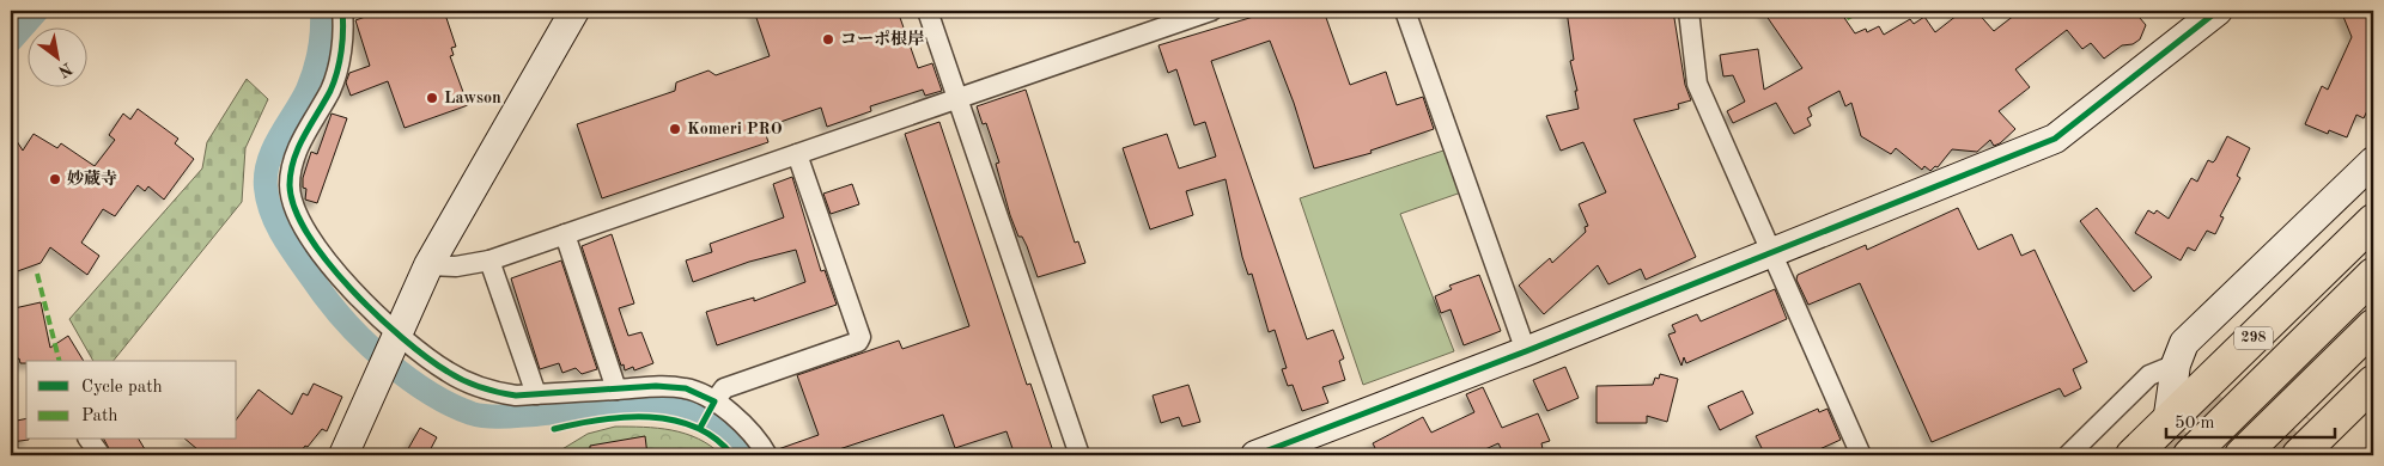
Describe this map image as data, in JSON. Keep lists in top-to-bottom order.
{
  "streets": {
    "highway": ["298"]
  },
  "places": [
    "コーポ根岸",
    "Lawson",
    "Komeri PRO",
    "妙蔵寺"
  ],
  "legend": ["Cycle path", "Path"],
  "scale_bar": "50 m",
  "north": "bottom right"
}
